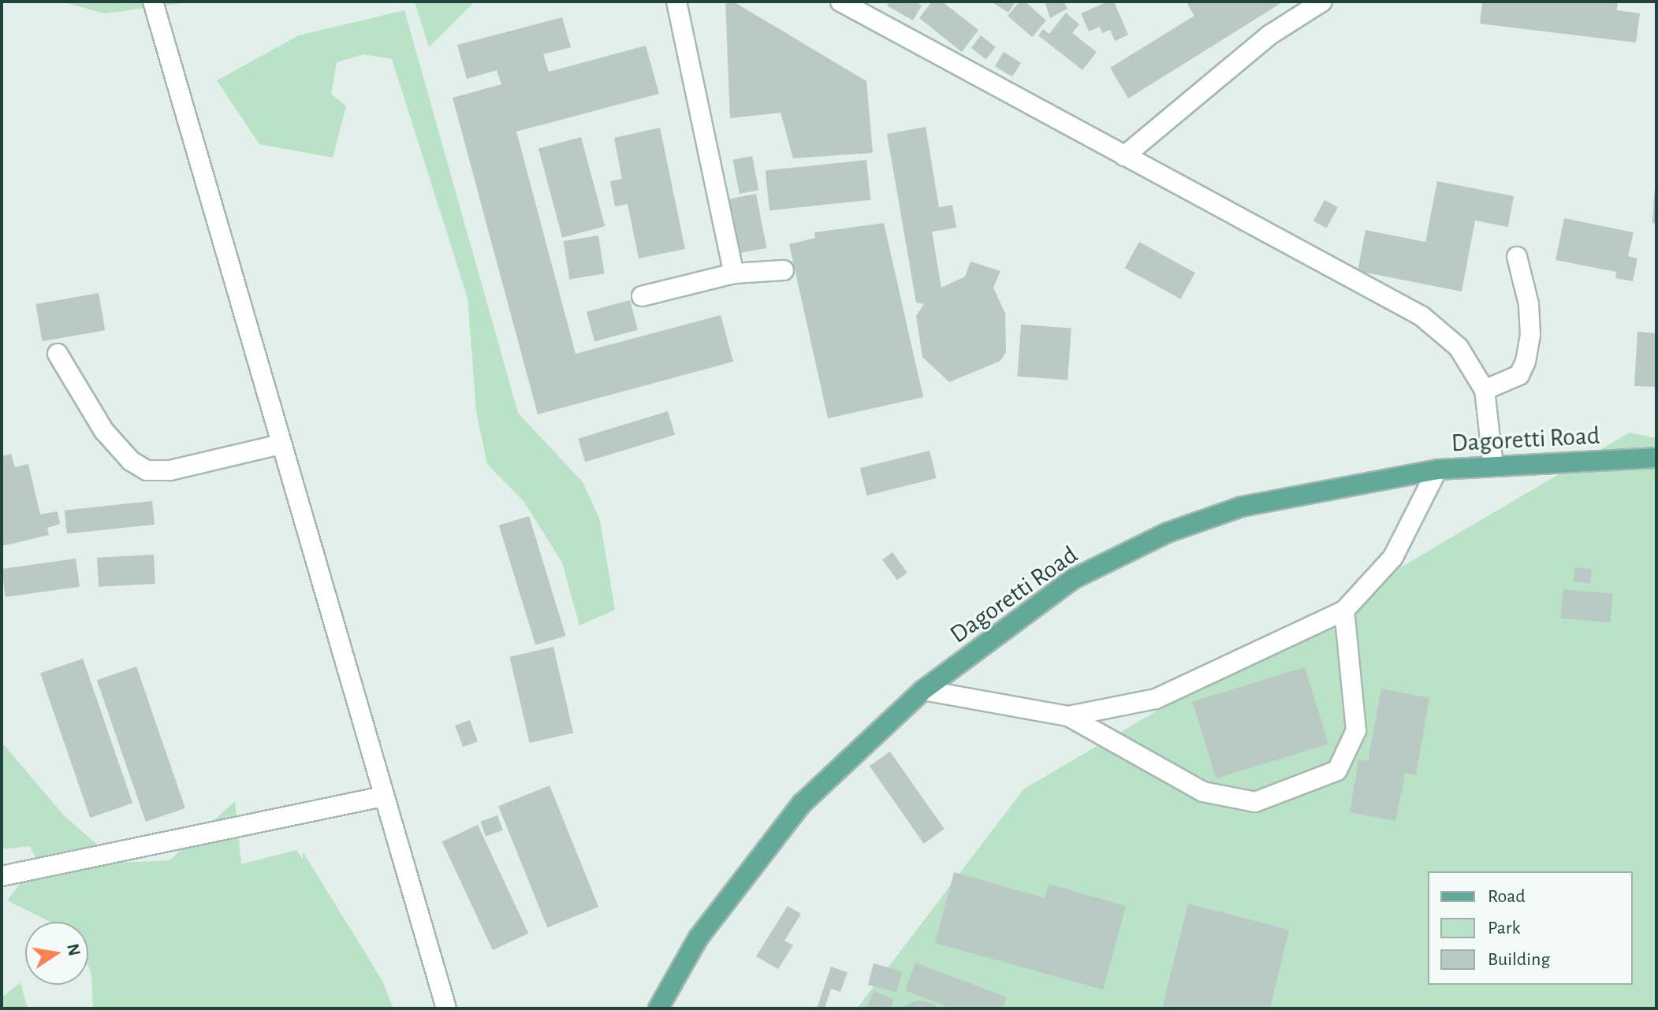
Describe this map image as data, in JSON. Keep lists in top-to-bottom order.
{
  "streets": {
    "main road": ["Dagoretti Road"]
  },
  "legend": ["Road", "Park", "Building"],
  "north": "right"
}
